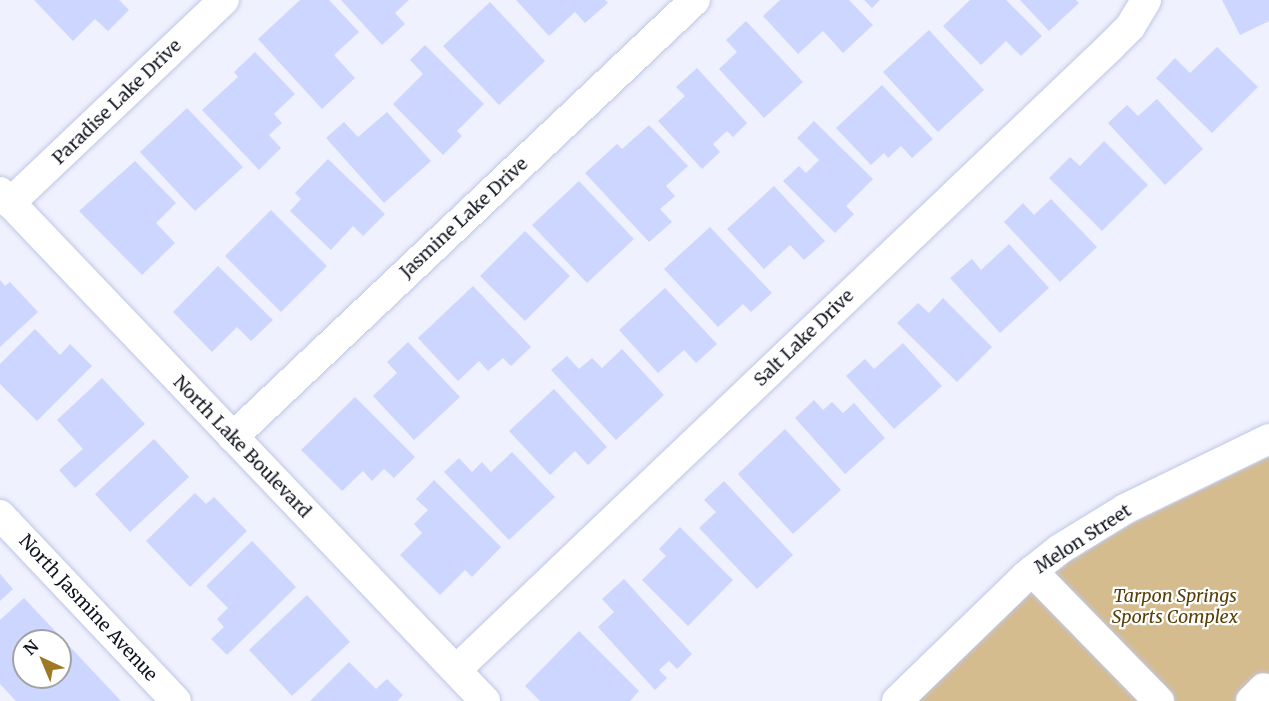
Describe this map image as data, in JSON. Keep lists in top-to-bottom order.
{
  "streets": {
    "street": [
      "Paradise Lake Drive",
      "Jasmine Lake Drive",
      "Salt Lake Drive",
      "North Lake Boulevard",
      "Melon Street",
      "North Jasmine Avenue"
    ]
  },
  "crossings": [
    ["Paradise Lake Drive", "North Lake Boulevard"],
    ["Jasmine Lake Drive", "North Lake Boulevard"],
    ["Salt Lake Drive", "North Lake Boulevard"]
  ],
  "parks": ["Tarpon Springs Sports Complex"],
  "north": "top left"
}
